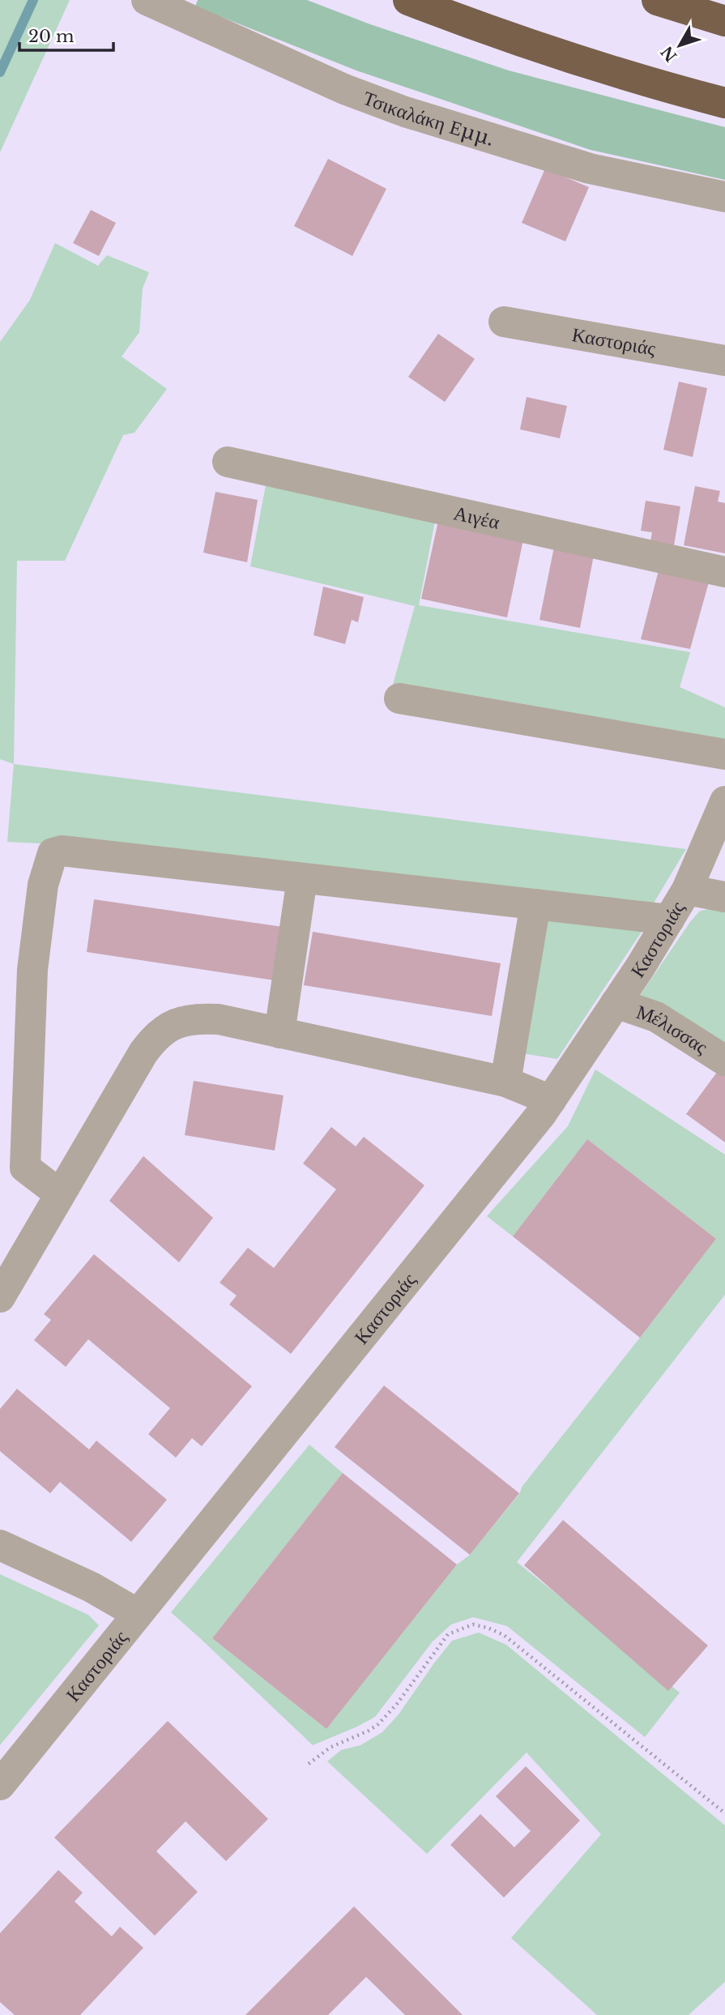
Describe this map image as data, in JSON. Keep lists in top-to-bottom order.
{
  "streets": {
    "street": [
      "Τσικαλάκη Εμμ.",
      "Καστοριάς",
      "Αιγέα",
      "Μέλισσας"
    ]
  },
  "crossings": [
    ["Καστοριάς", "Μέλισσας"]
  ],
  "scale_bar": "20 m",
  "north": "bottom left"
}
